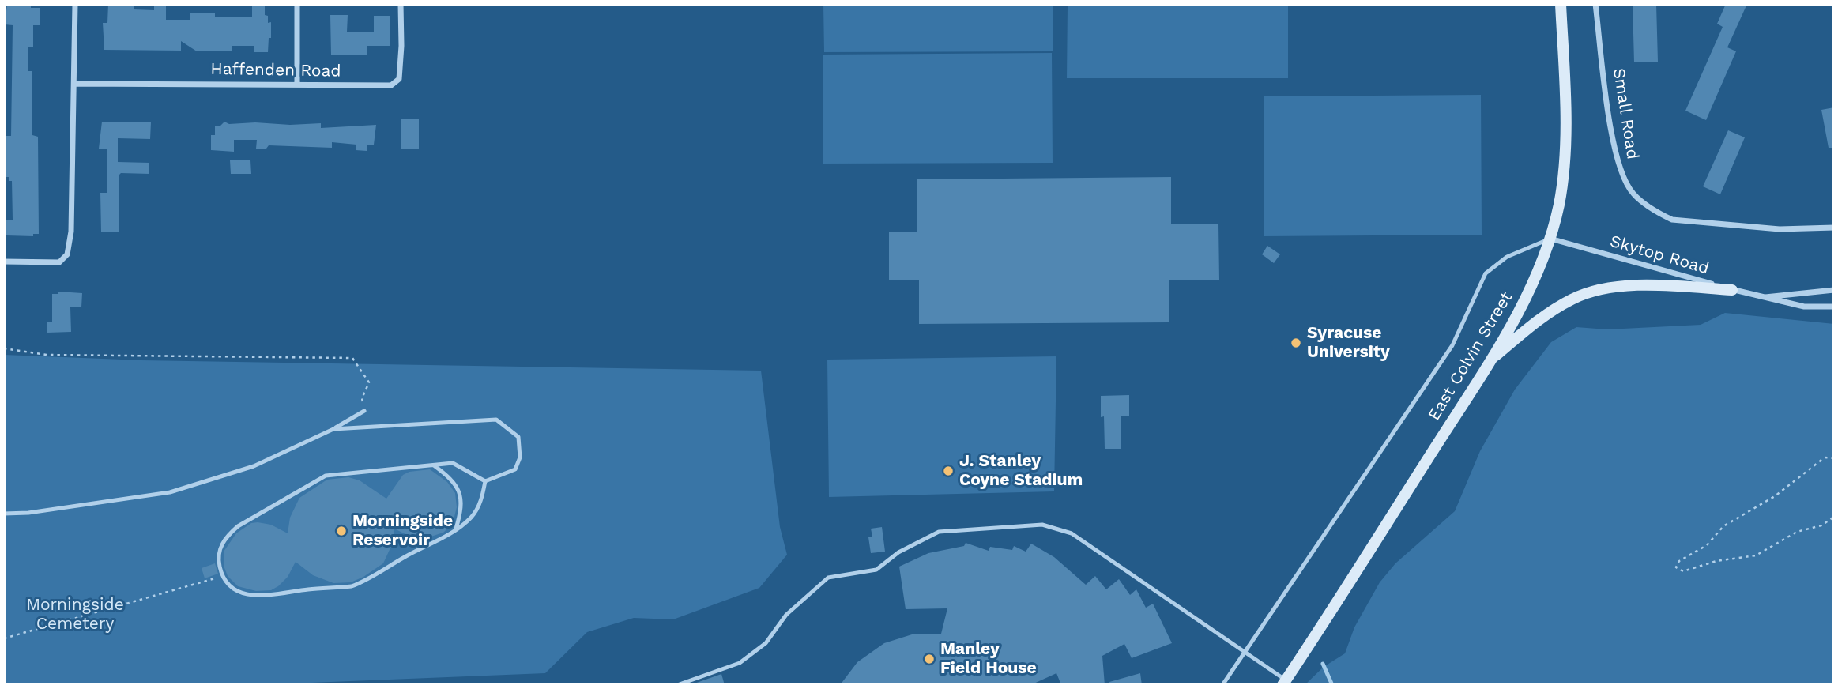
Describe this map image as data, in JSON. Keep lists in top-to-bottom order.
{
  "streets": {
    "street": [
      "Haffenden Road",
      "Small Road",
      "Skytop Road",
      "East Colvin Street"
    ]
  },
  "crossings": [
    ["Skytop Road", "East Colvin Street"]
  ],
  "parks": ["Morningside Cemetery"],
  "places": [
    "Syracuse University",
    "J. Stanley Coyne Stadium",
    "Morningside Reservoir",
    "Manley Field House"
  ]
}
